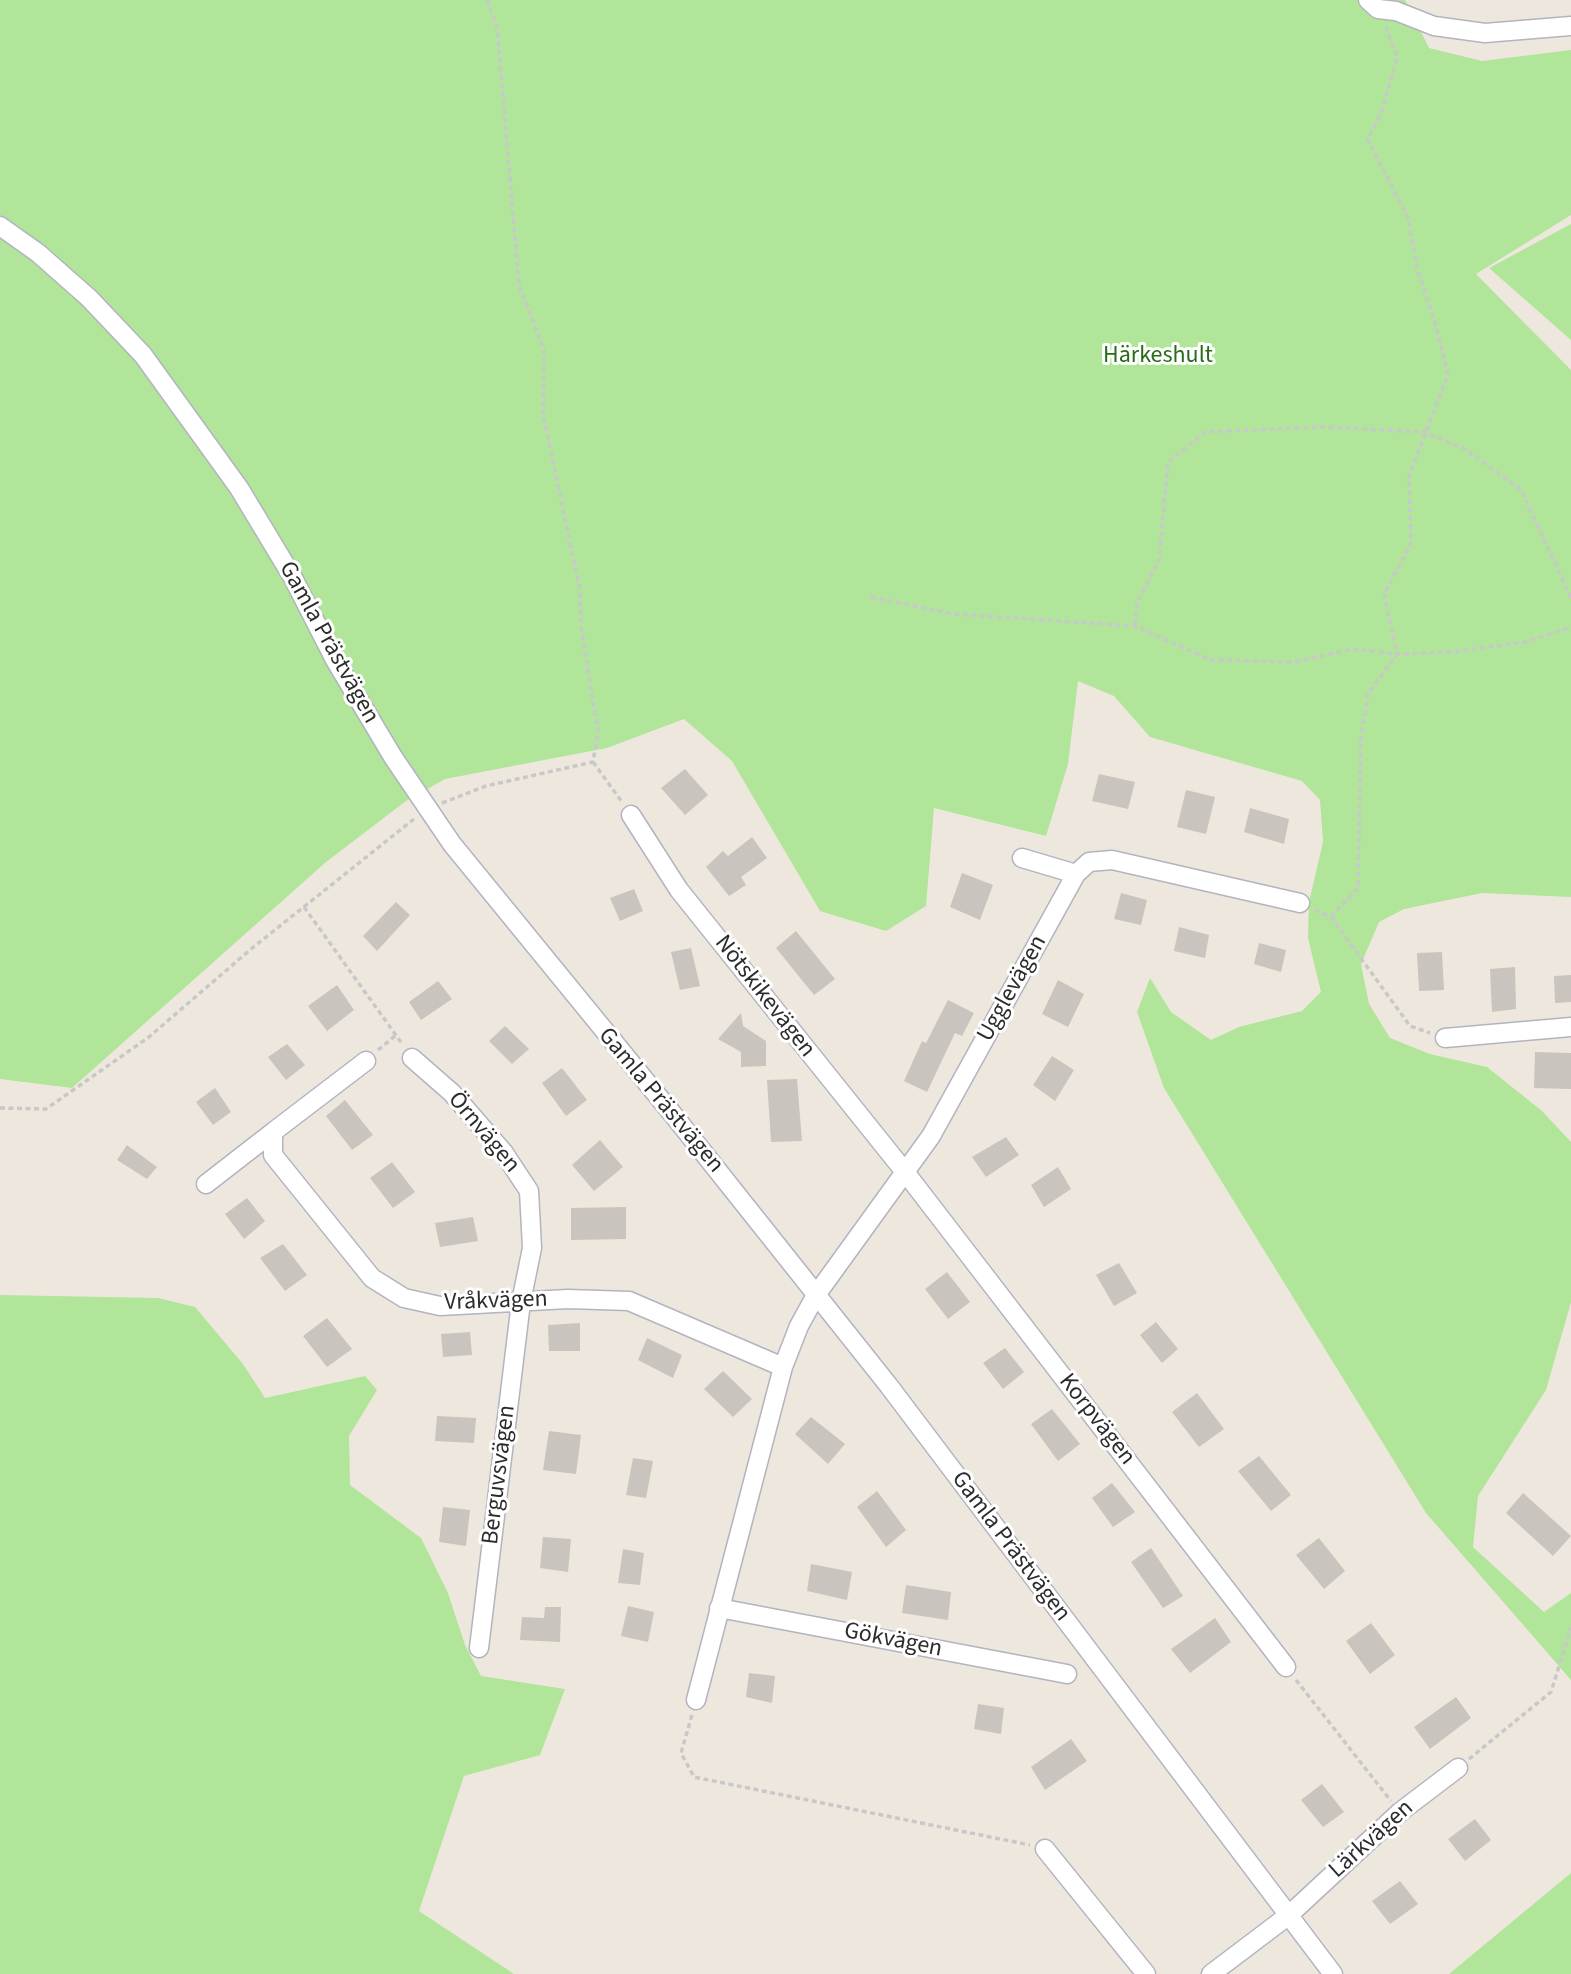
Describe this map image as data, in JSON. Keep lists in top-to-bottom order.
{
  "streets": {
    "street": [
      "Gamla Prästvägen",
      "Ugglevägen",
      "Nötskikevägen",
      "Örnvägen",
      "Vråkvägen",
      "Korpvägen",
      "Berguvsvägen",
      "Gökvägen",
      "Lärkvägen"
    ]
  },
  "crossings": [
    ["Gamla Prästvägen", "Ugglevägen"],
    ["Gamla Prästvägen", "Lärkvägen"],
    ["Ugglevägen", "Nötskikevägen"],
    ["Ugglevägen", "Korpvägen"],
    ["Nötskikevägen", "Korpvägen"],
    ["Örnvägen", "Vråkvägen"],
    ["Örnvägen", "Berguvsvägen"],
    ["Vråkvägen", "Berguvsvägen"]
  ],
  "parks": ["Härkeshult"]
}
